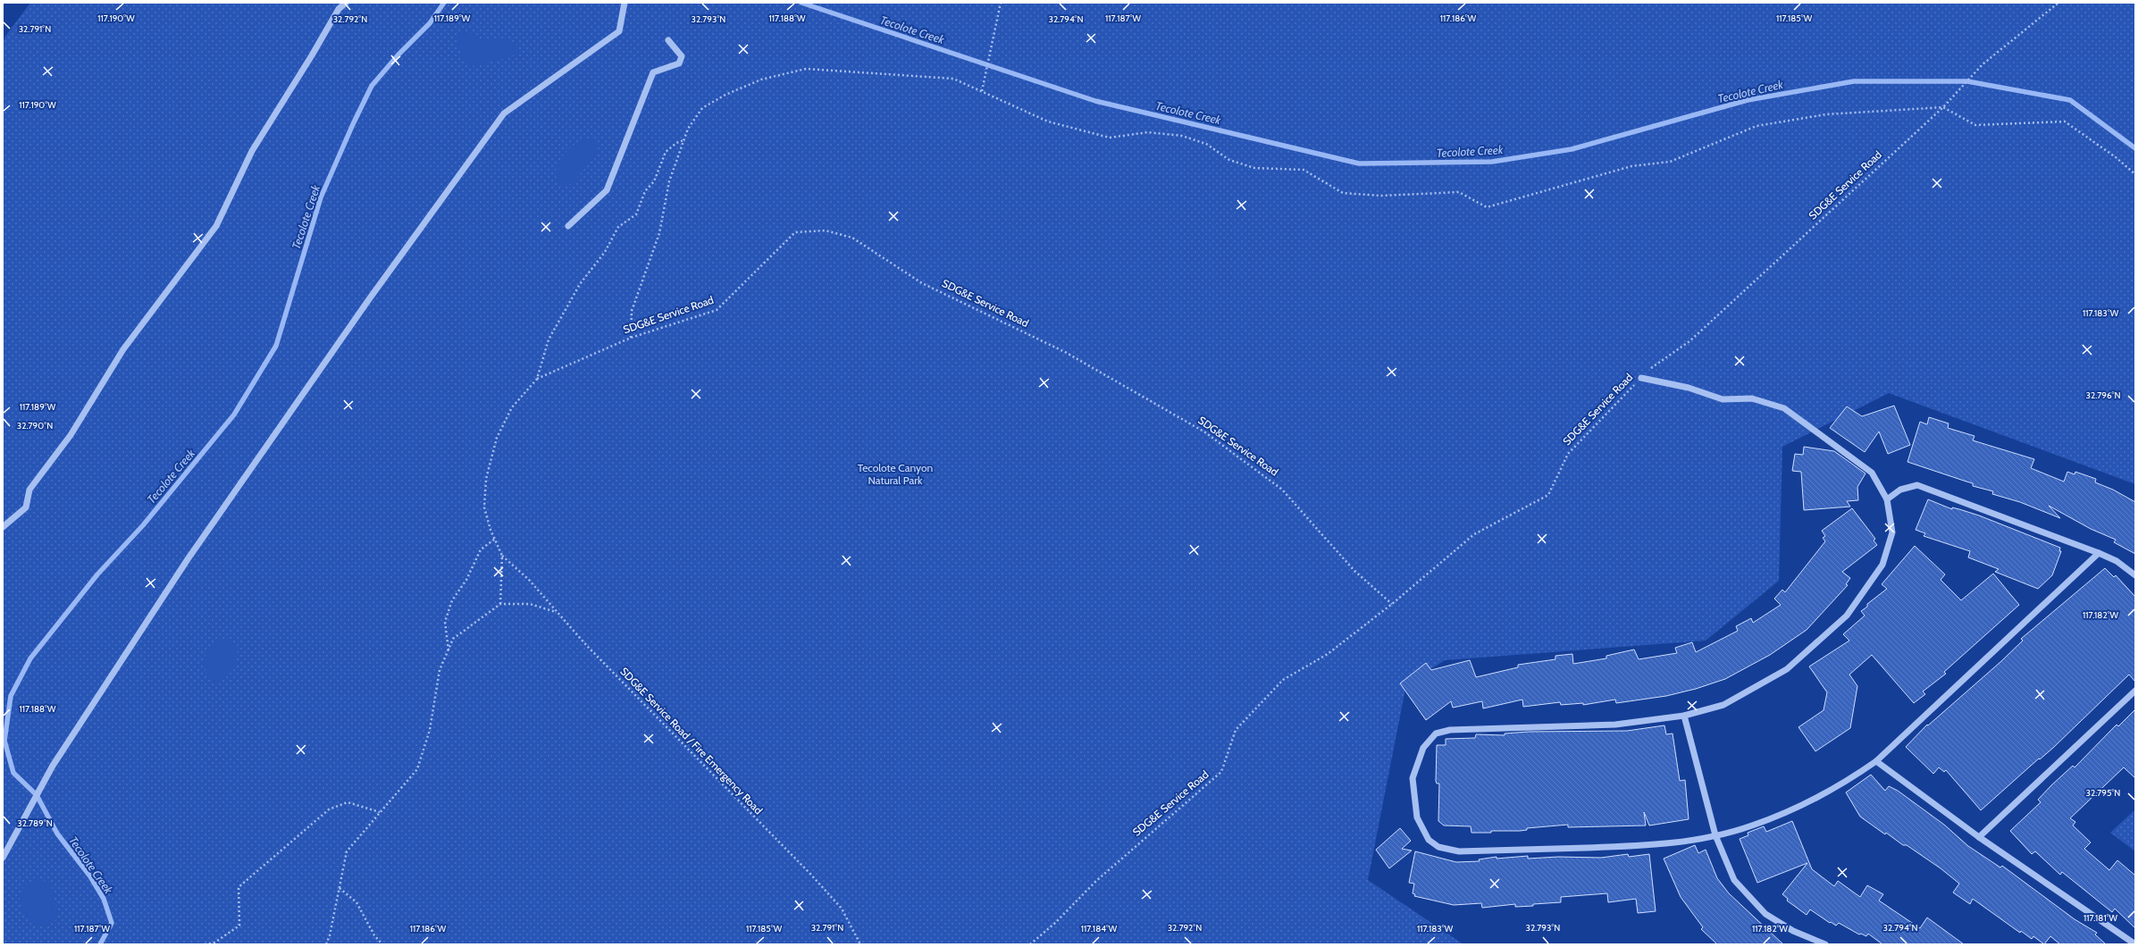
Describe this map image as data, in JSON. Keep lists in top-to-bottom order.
{
  "streets": {
    "street": ["SDG&E Service Road"],
    "path": ["SDG&E Service Road / Fire Emergency Road"]
  },
  "water": ["Tecolote Creek"],
  "parks": ["Tecolote Canyon Natural Park"],
  "coordinates": [
    "117.190°W",
    "117.189°W",
    "117.188°W",
    "117.187°W",
    "117.186°W",
    "117.185°W",
    "32.792°N",
    "32.793°N",
    "32.794°N",
    "32.791°N",
    "117.183°W",
    "32.796°N",
    "32.790°N",
    "117.182°W",
    "32.795°N",
    "32.789°N",
    "117.181°W",
    "117.184°W"
  ]
}
